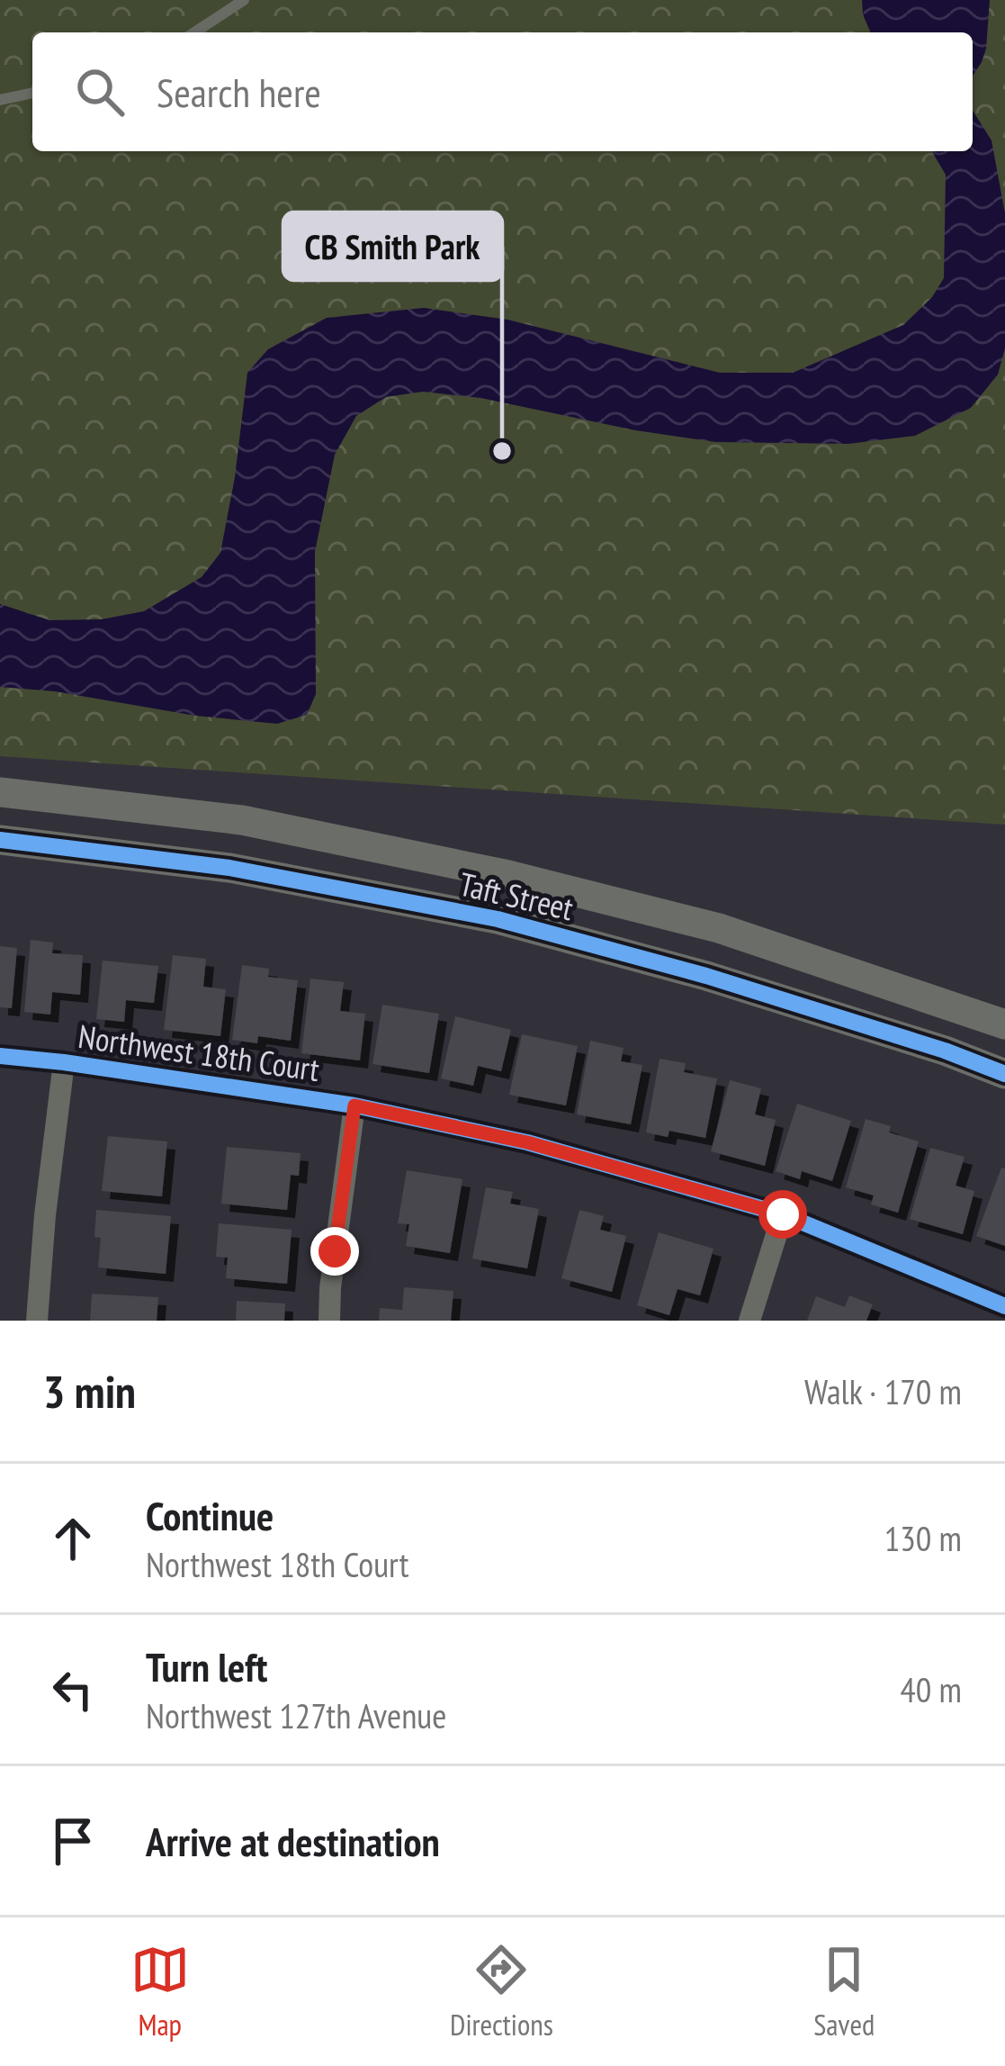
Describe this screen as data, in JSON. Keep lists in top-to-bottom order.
{
  "streets": {
    "street": ["Taft Street", "Northwest 18th Court"]
  },
  "places": ["CB Smith Park"],
  "page": {
    "search": "Search here",
    "heading": ["3 min", "Walk · 170 m"],
    "list": [
      ["Continue", "Northwest 18th Court", "130 m"],
      ["Turn left", "Northwest 127th Avenue", "40 m"],
      "Arrive at destination"
    ],
    "nav": ["Map", "Directions", "Saved"]
  }
}
